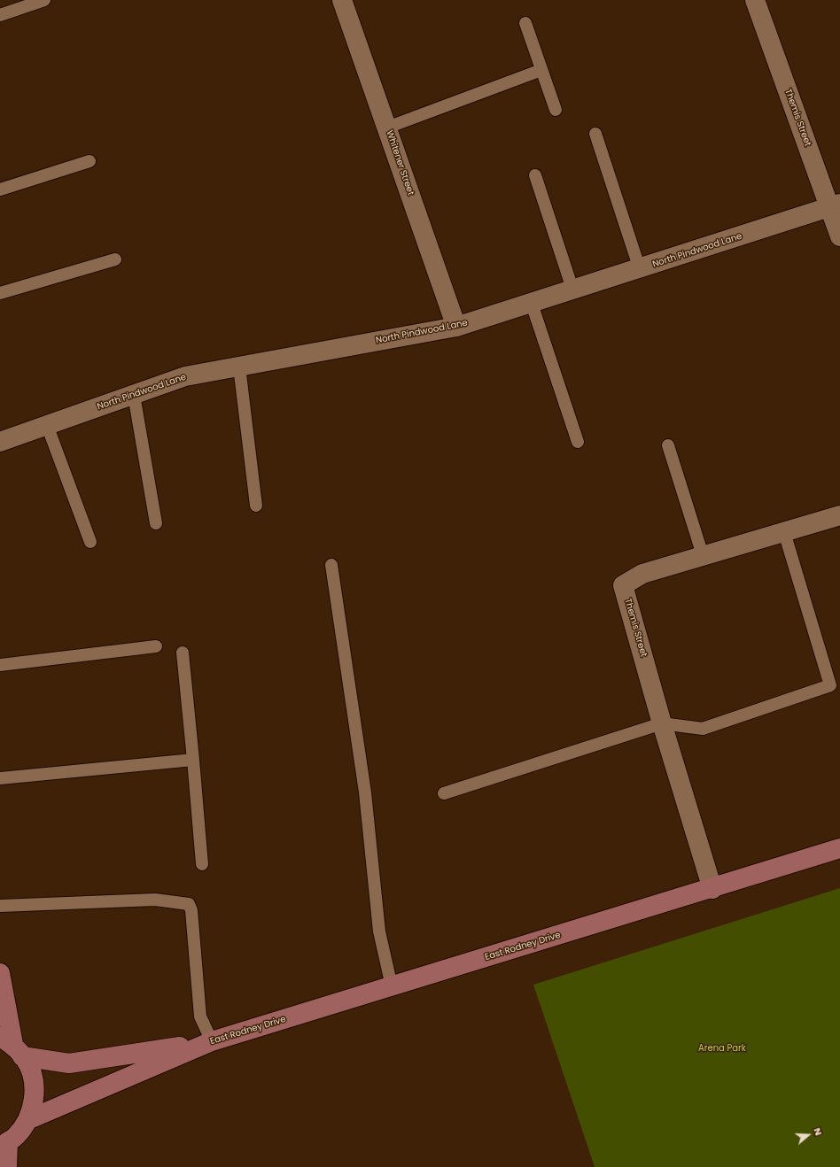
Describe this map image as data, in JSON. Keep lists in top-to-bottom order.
{
  "streets": {
    "street": [
      "Themis Street",
      "Whitener Street",
      "North Pindwood Lane",
      "East Rodney Drive"
    ]
  },
  "crossings": [
    ["Themis Street", "North Pindwood Lane"],
    ["Themis Street", "East Rodney Drive"],
    ["Whitener Street", "North Pindwood Lane"]
  ],
  "parks": ["Arena Park"],
  "north": "right"
}
